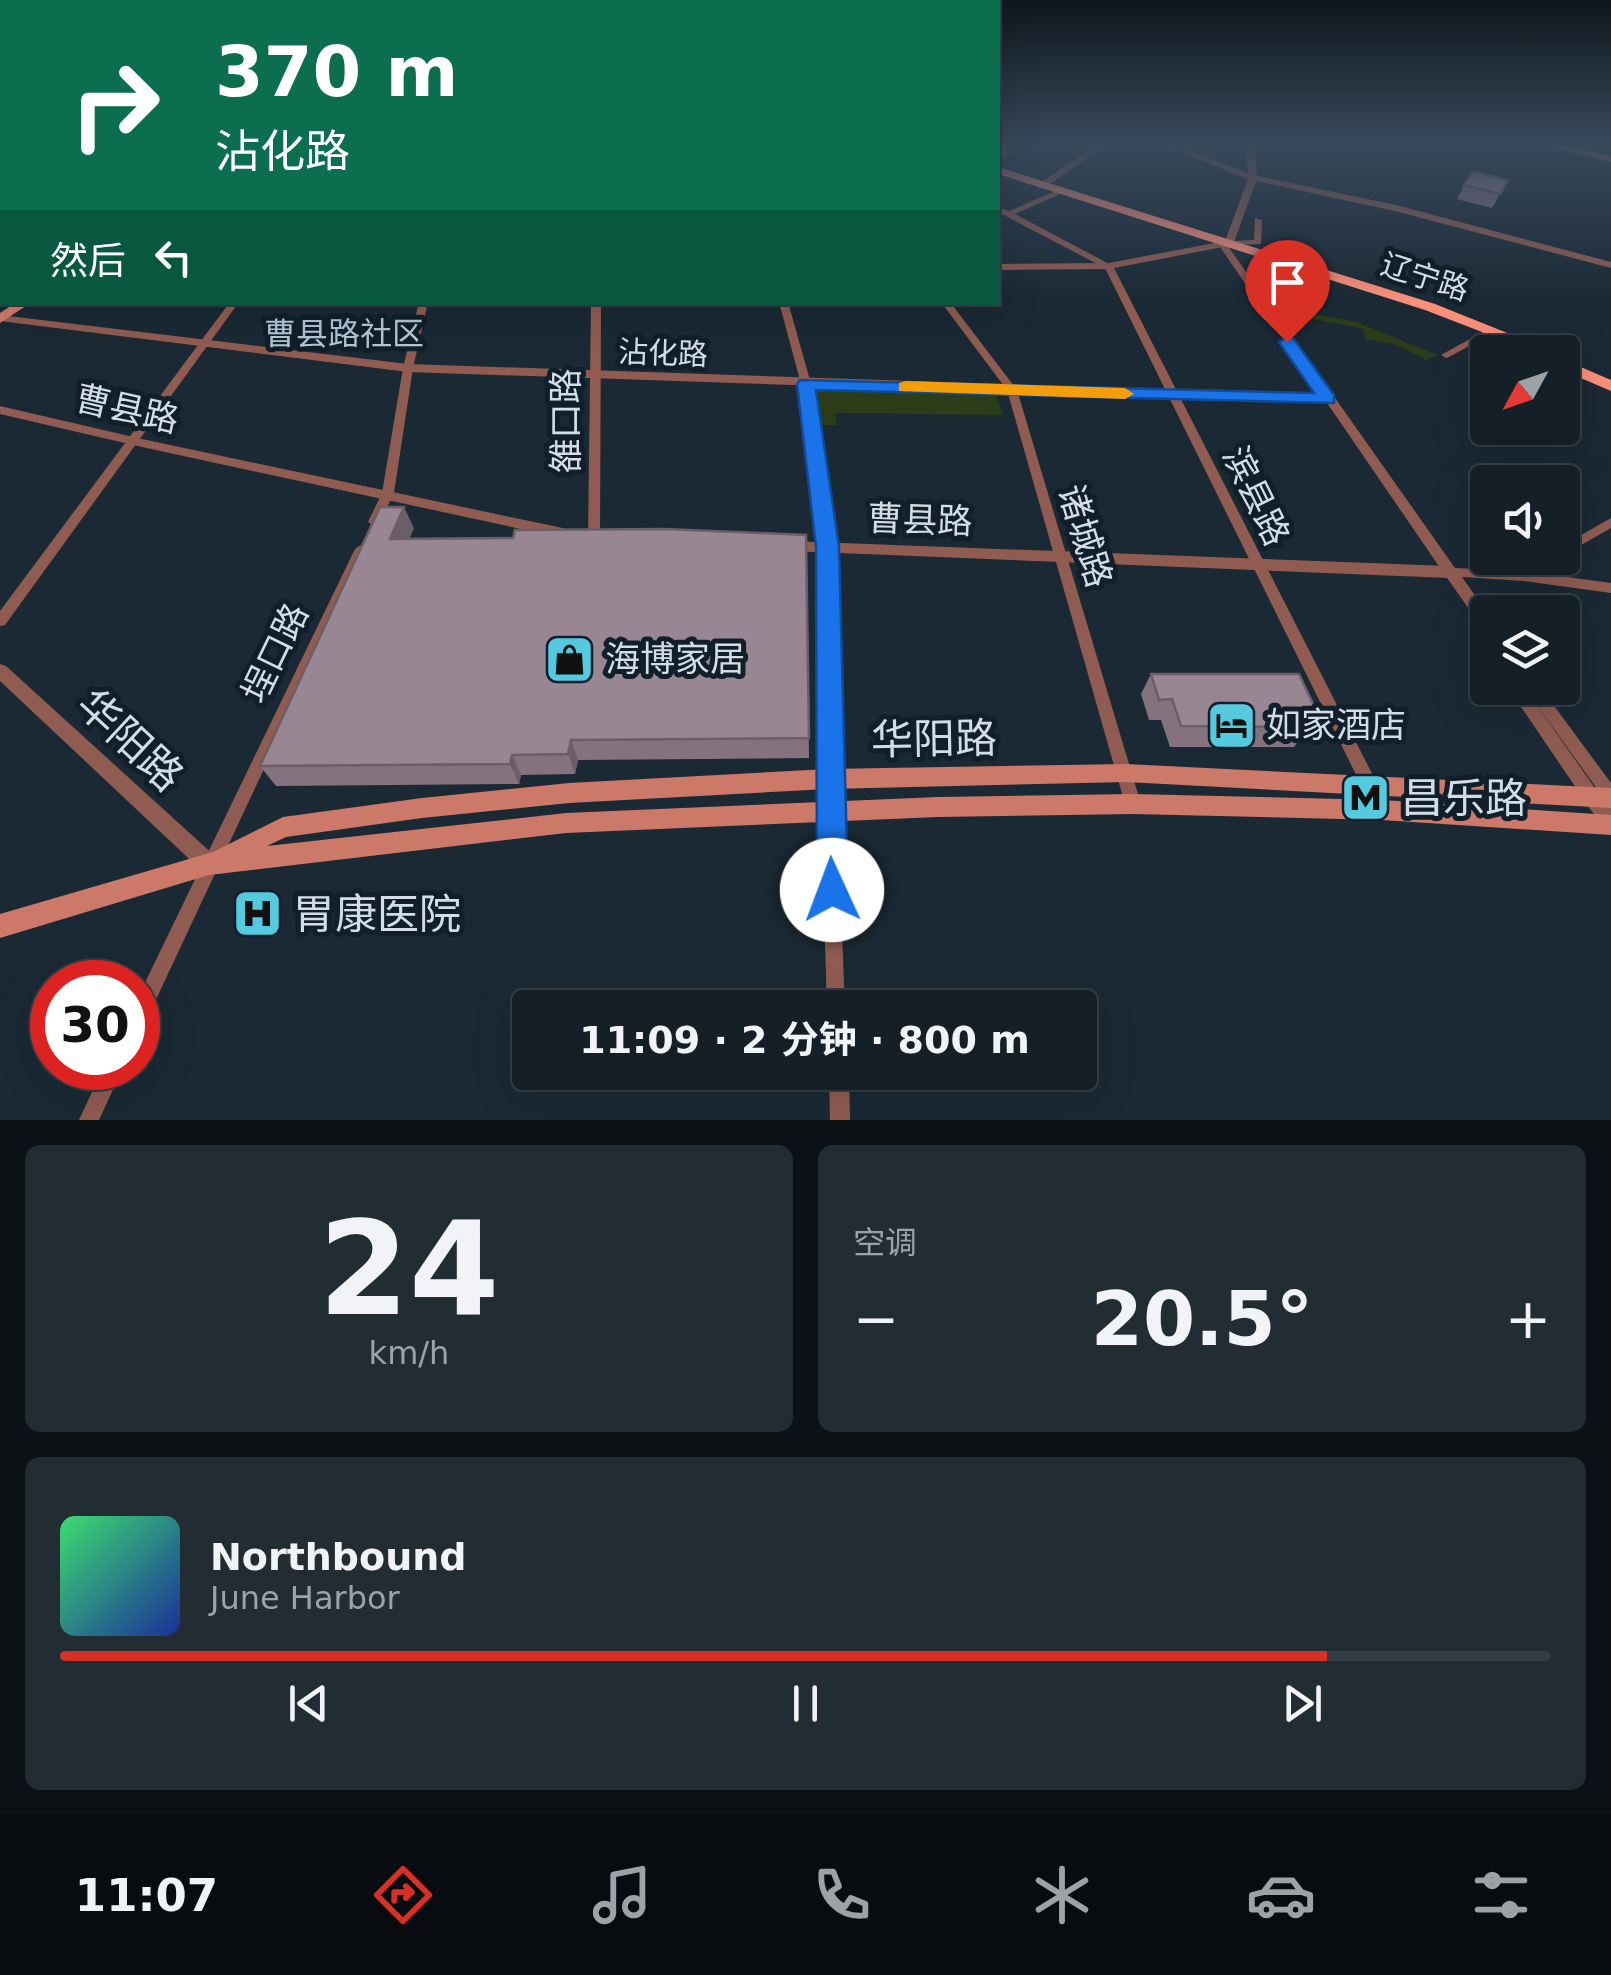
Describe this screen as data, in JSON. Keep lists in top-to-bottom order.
{
  "streets": {
    "main road": ["辽宁路", "华阳路"],
    "street": [
      "沾化路",
      "曹县路",
      "雒口路",
      "滨县路",
      "诸城路",
      "埕口路"
    ]
  },
  "crossings": [
    ["沾化路", "雒口路"],
    ["沾化路", "滨县路"],
    ["沾化路", "诸城路"],
    ["沾化路", "埕口路"],
    ["曹县路", "雒口路"],
    ["曹县路", "滨县路"],
    ["曹县路", "诸城路"],
    ["曹县路", "埕口路"],
    ["滨县路", "华阳路"],
    ["诸城路", "华阳路"],
    ["埕口路", "华阳路"]
  ],
  "districts": ["曹县路社区"],
  "places": {
    "shop": ["海博家居"],
    "hotel": ["如家酒店"],
    "metro station": ["昌乐路"],
    "hospital": ["胃康医院"]
  },
  "north": "bottom left",
  "page": {
    "turn": ["370 m", "沾化路"],
    "then": "然后",
    "limit": "30",
    "trip": "11:09 · 2 分钟 · 800 m",
    "tile": [
      ["24", "km/h"],
      "空调"
    ],
    "heat": ["−", "20.5°", "+"],
    "song": ["Northbound", "June Harbor"],
    "tabs": "11:07"
  }
}
